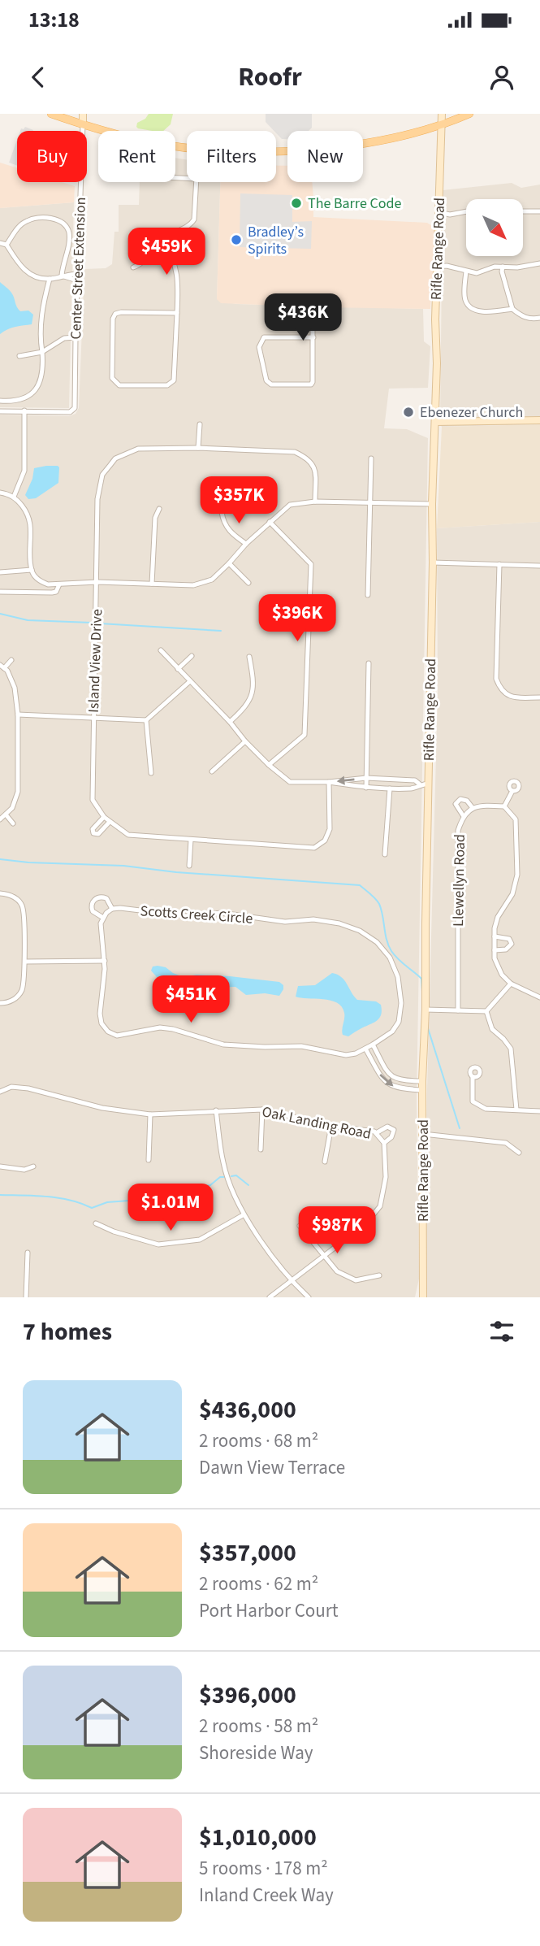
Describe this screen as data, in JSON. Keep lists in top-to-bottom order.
{
  "streets": {
    "main road": ["Rifle Range Road"],
    "street": [
      "Center Street Extension",
      "Island View Drive",
      "Llewellyn Road",
      "Scotts Creek Circle",
      "Oak Landing Road"
    ]
  },
  "places": ["The Barre Code", "Bradley’s Spirits", "Ebenezer Church"],
  "north": "bottom right",
  "page": {
    "status": "13:18",
    "header": "Roofr",
    "chip": [
      "Buy",
      "Rent",
      "Filters",
      "New"
    ],
    "price": [
      "$459K",
      "$436K",
      "$357K",
      "$396K",
      "$451K",
      "$1.01M",
      "$987K"
    ],
    "heading": "7 homes",
    "list": [
      {
        "name": "$436,000",
        "note": "2 rooms · 68 m² · Dawn View Terrace"
      },
      {
        "name": "$357,000",
        "note": "2 rooms · 62 m² · Port Harbor Court"
      },
      {
        "name": "$396,000",
        "note": "2 rooms · 58 m² · Shoreside Way"
      },
      {
        "name": "$1,010,000",
        "note": "5 rooms · 178 m² · Inland Creek Way"
      }
    ]
  }
}
